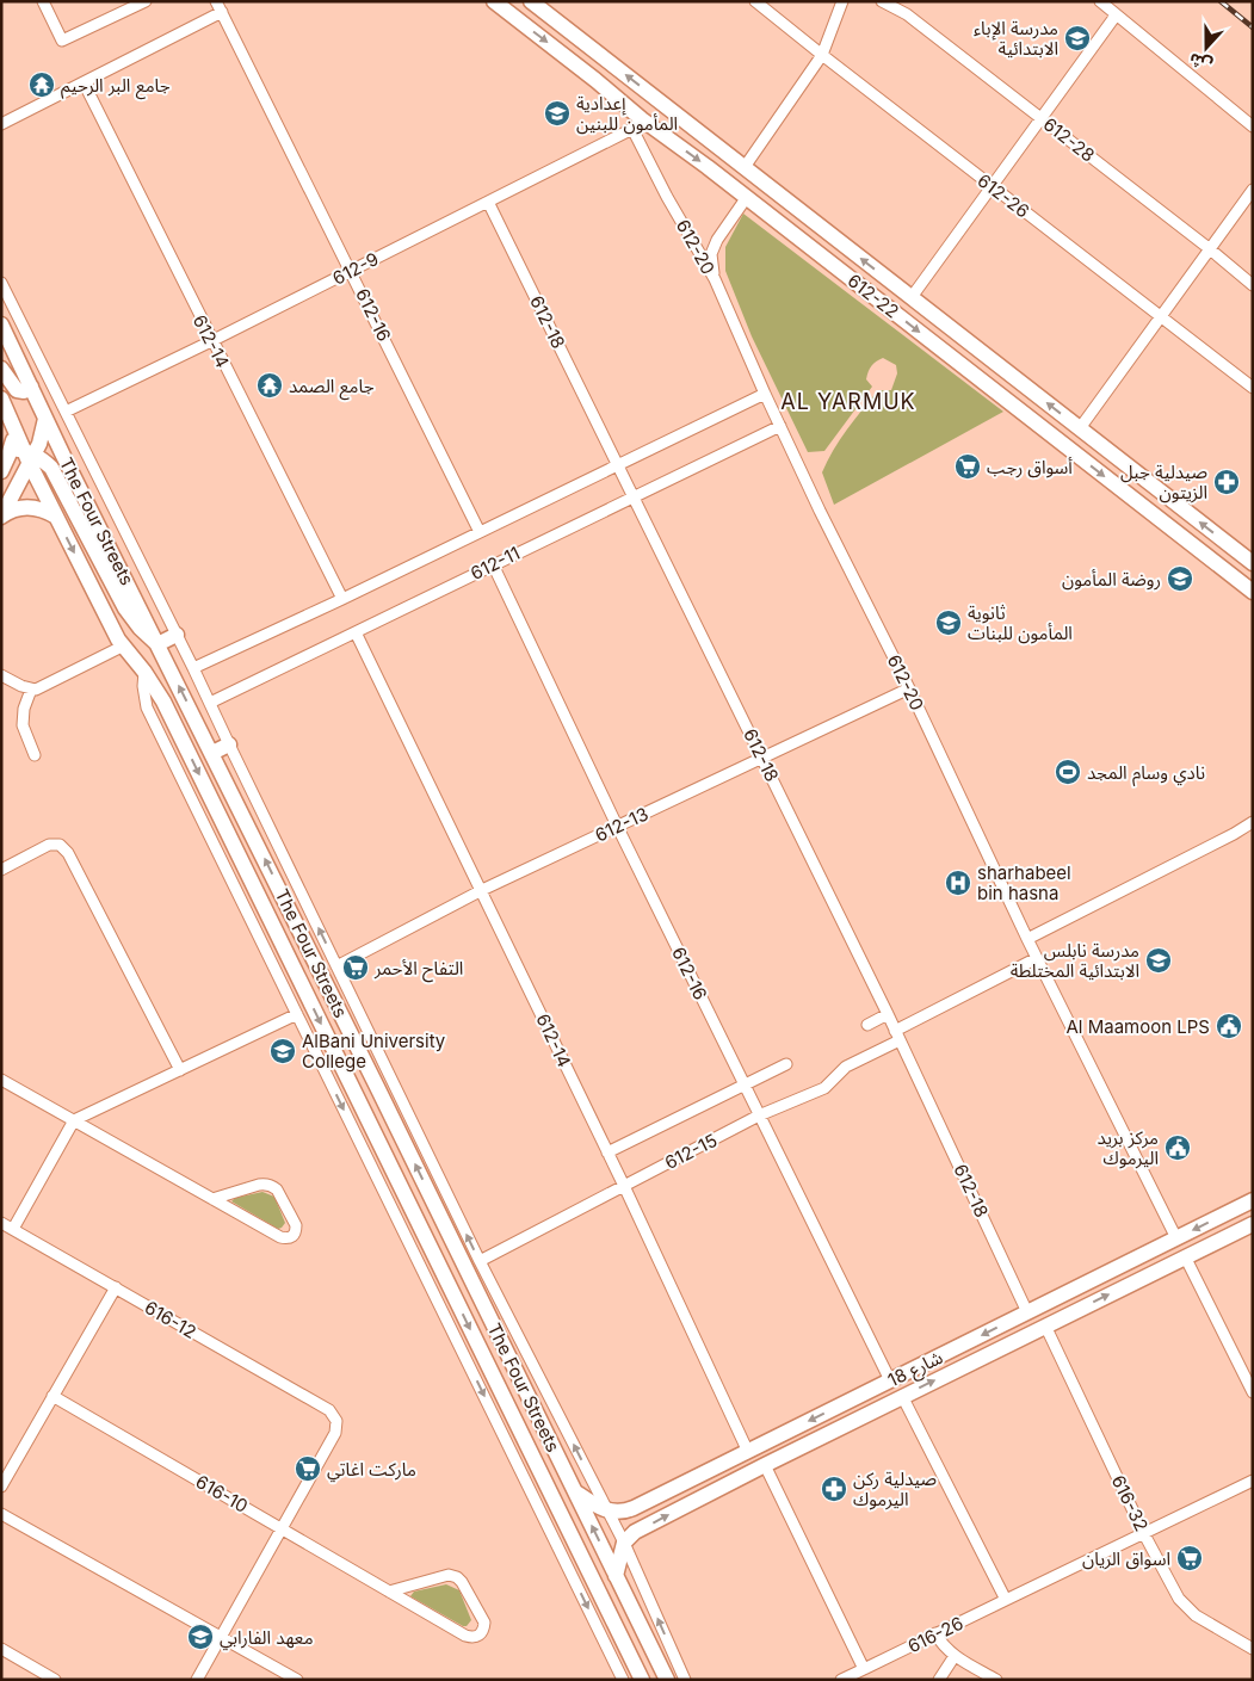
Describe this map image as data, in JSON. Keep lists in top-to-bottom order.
{
  "streets": {
    "street": [
      "612-28",
      "612-26",
      "612-20",
      "612-9",
      "612-22",
      "612-16",
      "612-18",
      "612-14",
      "The Four Streets",
      "612-11",
      "612-13",
      "612-15",
      "616-12",
      "شارع 18",
      "616-10",
      "616-32",
      "616-26"
    ]
  },
  "crossings": [
    ["612-20", "612-9"],
    ["612-20", "612-22"],
    ["612-20", "612-11"],
    ["612-20", "612-13"],
    ["612-20", "612-15"],
    ["612-20", "شارع 18"],
    ["612-9", "612-22"],
    ["612-9", "612-16"],
    ["612-9", "612-18"],
    ["612-9", "612-14"],
    ["612-16", "612-11"],
    ["612-16", "612-13"],
    ["612-16", "612-15"],
    ["612-16", "شارع 18"],
    ["612-18", "612-11"],
    ["612-18", "612-13"],
    ["612-18", "612-15"],
    ["612-18", "شارع 18"],
    ["612-14", "612-11"],
    ["612-14", "612-13"],
    ["612-14", "612-15"],
    ["612-14", "شارع 18"],
    ["616-12", "616-10"],
    ["شارع 18", "616-32"],
    ["616-32", "616-26"]
  ],
  "districts": ["AL YARMUK"],
  "places": {
    "school or university": [
      "مدرسة الإباء الابتدائية",
      "إعدادية المأمون للبنين",
      "روضة المأمون",
      "ثانوية المأمون للبنات",
      "مدرسة نابلس الابتدائية المختلطة",
      "AlBani University College",
      "معهد الفارابي"
    ],
    "temple": ["جامع البر الرحيم", "جامع الصمد"],
    "supermarket": [
      "أسواق رجب",
      "التفاح الأحمر",
      "ماركت اغاتي",
      "اسواق الريان"
    ],
    "pharmacy": ["صيدلية جبل الزيتون", "صيدلية ركن اليرموك"],
    "sports": ["نادي وسام المجد"],
    "hospital": ["sharhabeel bin hasna"],
    "public building": ["Al Maamoon LPS", "مركز بريد اليرموك"]
  },
  "north": "bottom"
}
